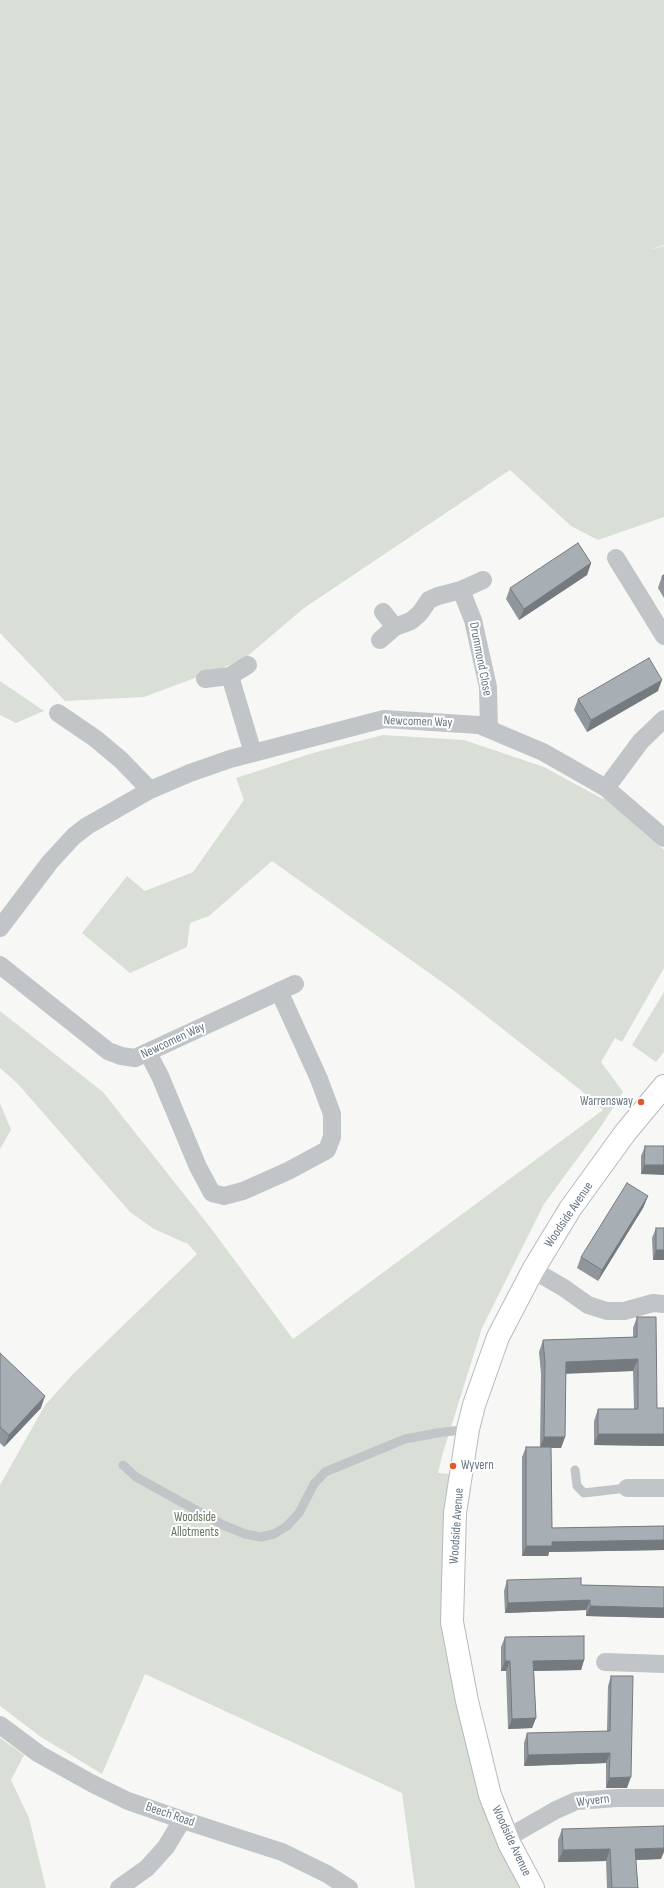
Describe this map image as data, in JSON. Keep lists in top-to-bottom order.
{
  "streets": {
    "street": [
      "Drummond Close",
      "Newcomen Way",
      "Woodside Avenue",
      "Wyvern",
      "Beech Road"
    ]
  },
  "crossings": [
    ["Drummond Close", "Newcomen Way"],
    ["Woodside Avenue", "Wyvern"]
  ],
  "parks": ["Woodside Allotments"],
  "places": ["Warrensway", "Wyvern"]
}
